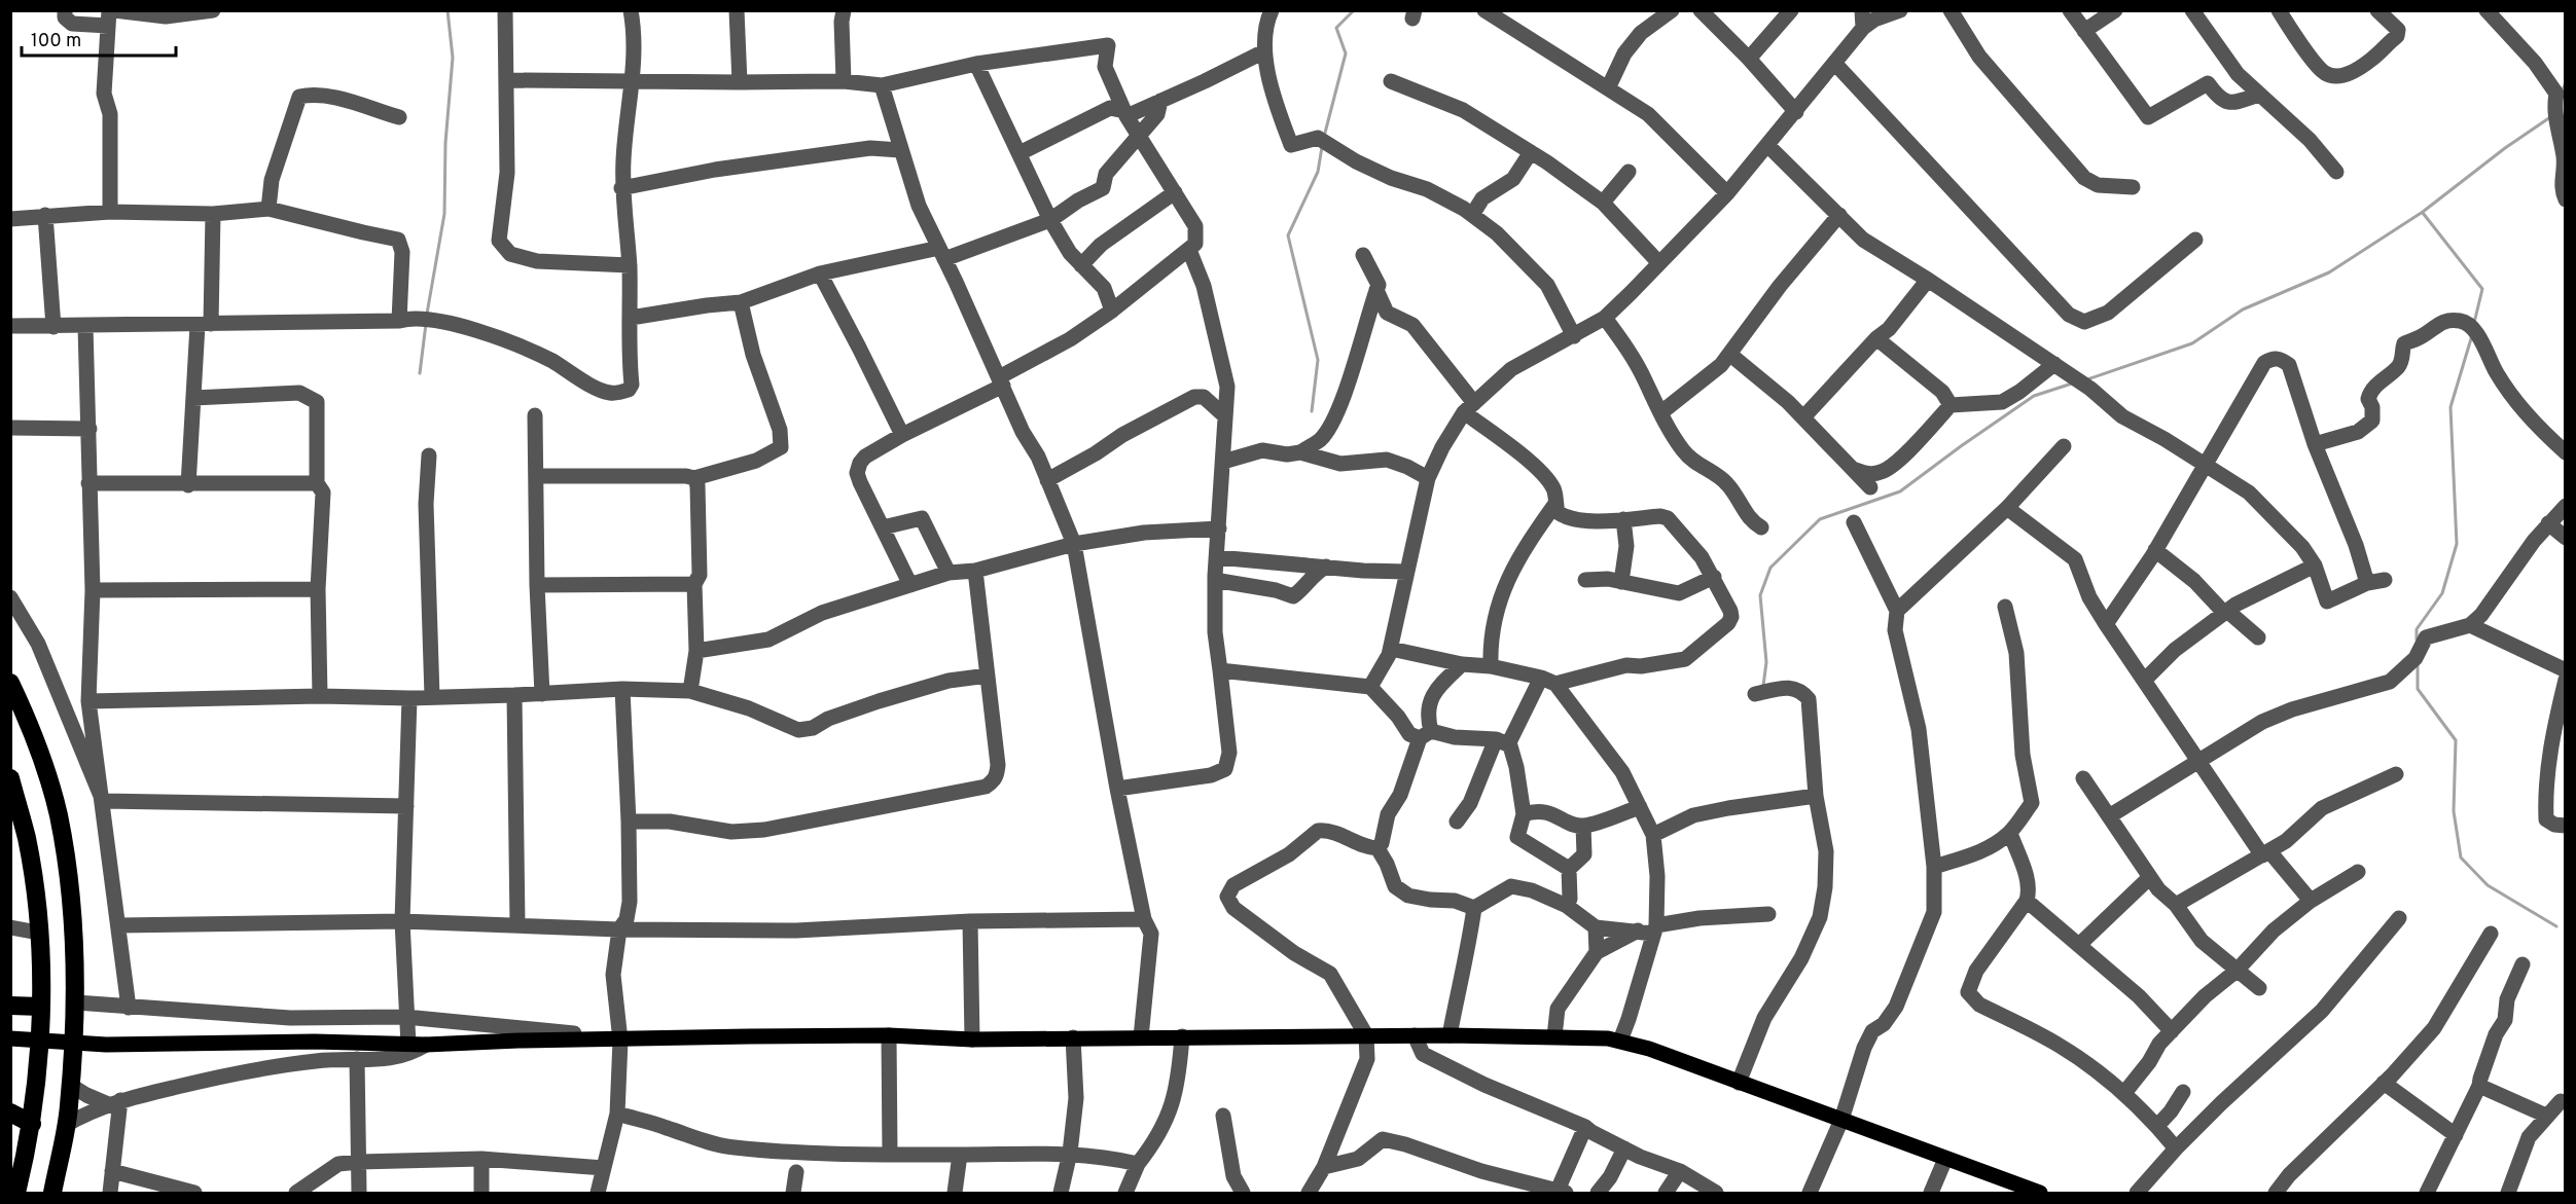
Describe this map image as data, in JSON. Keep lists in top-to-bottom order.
{
  "scale_bar": "100 m"
}
